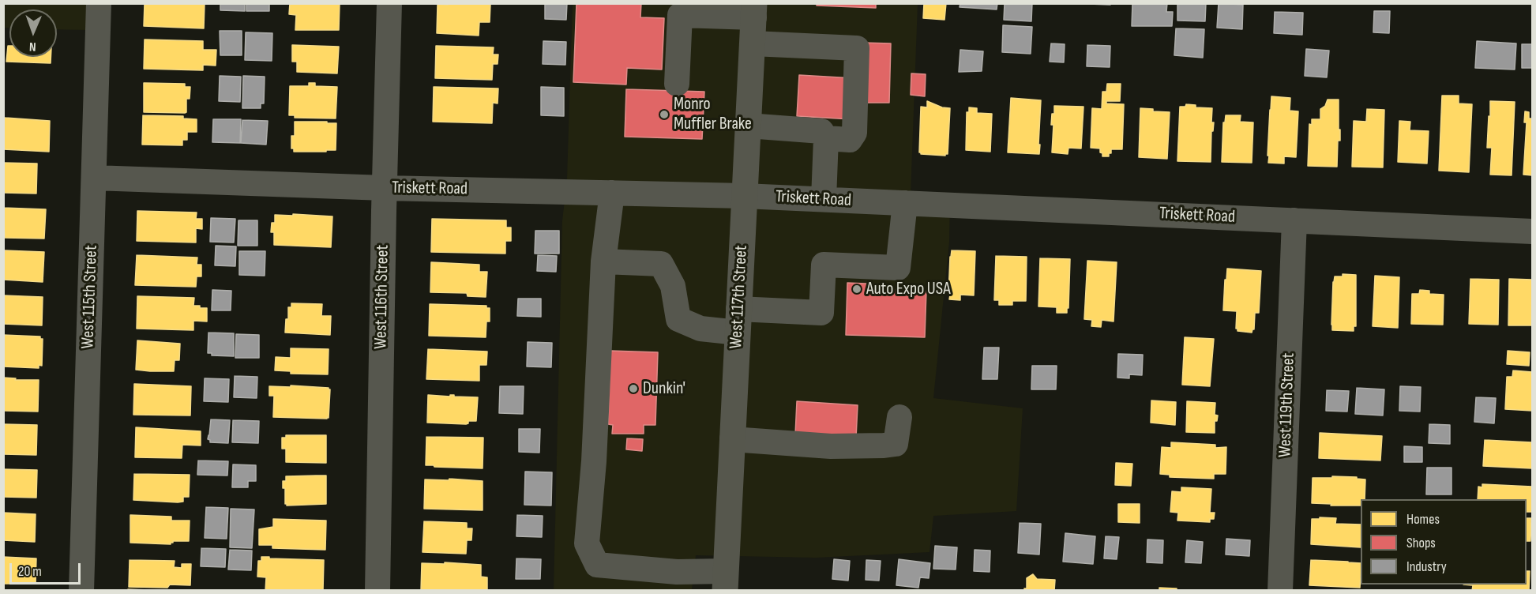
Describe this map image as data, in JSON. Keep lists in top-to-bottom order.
{
  "streets": {
    "main road": ["West 117th Street"],
    "street": [
      "Triskett Road",
      "West 115th Street",
      "West 116th Street",
      "West 119th Street"
    ]
  },
  "crossings": [
    ["Triskett Road", "West 115th Street"],
    ["Triskett Road", "West 116th Street"],
    ["Triskett Road", "West 117th Street"],
    ["Triskett Road", "West 119th Street"]
  ],
  "places": ["Monro Muffler Brake", "Auto Expo USA", "Dunkin'"],
  "legend": ["Homes", "Shops", "Industry"],
  "scale_bar": "20 m",
  "north": "bottom"
}
